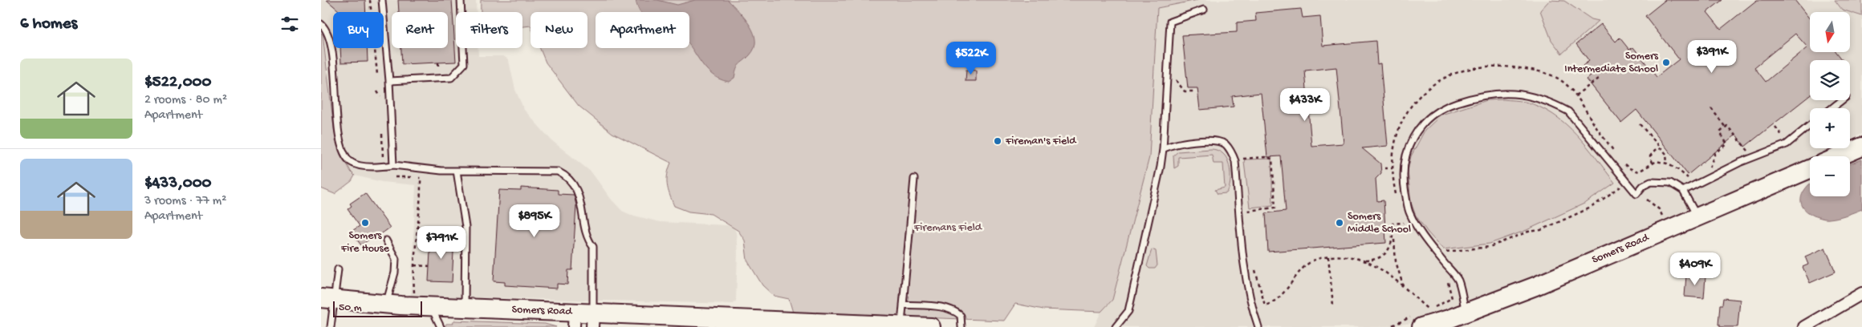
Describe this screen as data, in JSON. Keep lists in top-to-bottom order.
{
  "streets": {
    "main road": ["Somers Road"]
  },
  "parks": ["Firemans Field"],
  "places": [
    "Somers Intermediate School",
    "Fireman's Field",
    "Somers Fire House",
    "Somers Middle School"
  ],
  "scale_bar": "50 m",
  "north": "bottom",
  "page": {
    "heading": "6 homes",
    "map_buttons": ["+", "−"],
    "chip": [
      "Buy",
      "Rent",
      "Filters",
      "New",
      "Apartment"
    ],
    "price": [
      "$391K",
      "$522K",
      "$433K",
      "$895K",
      "$791K",
      "$409K"
    ],
    "list": [
      {
        "name": "$522,000",
        "note": "2 rooms · 80 m² · Apartment"
      },
      {
        "name": "$433,000",
        "note": "3 rooms · 77 m² · Apartment"
      }
    ],
    "scale": "50 m"
  }
}
